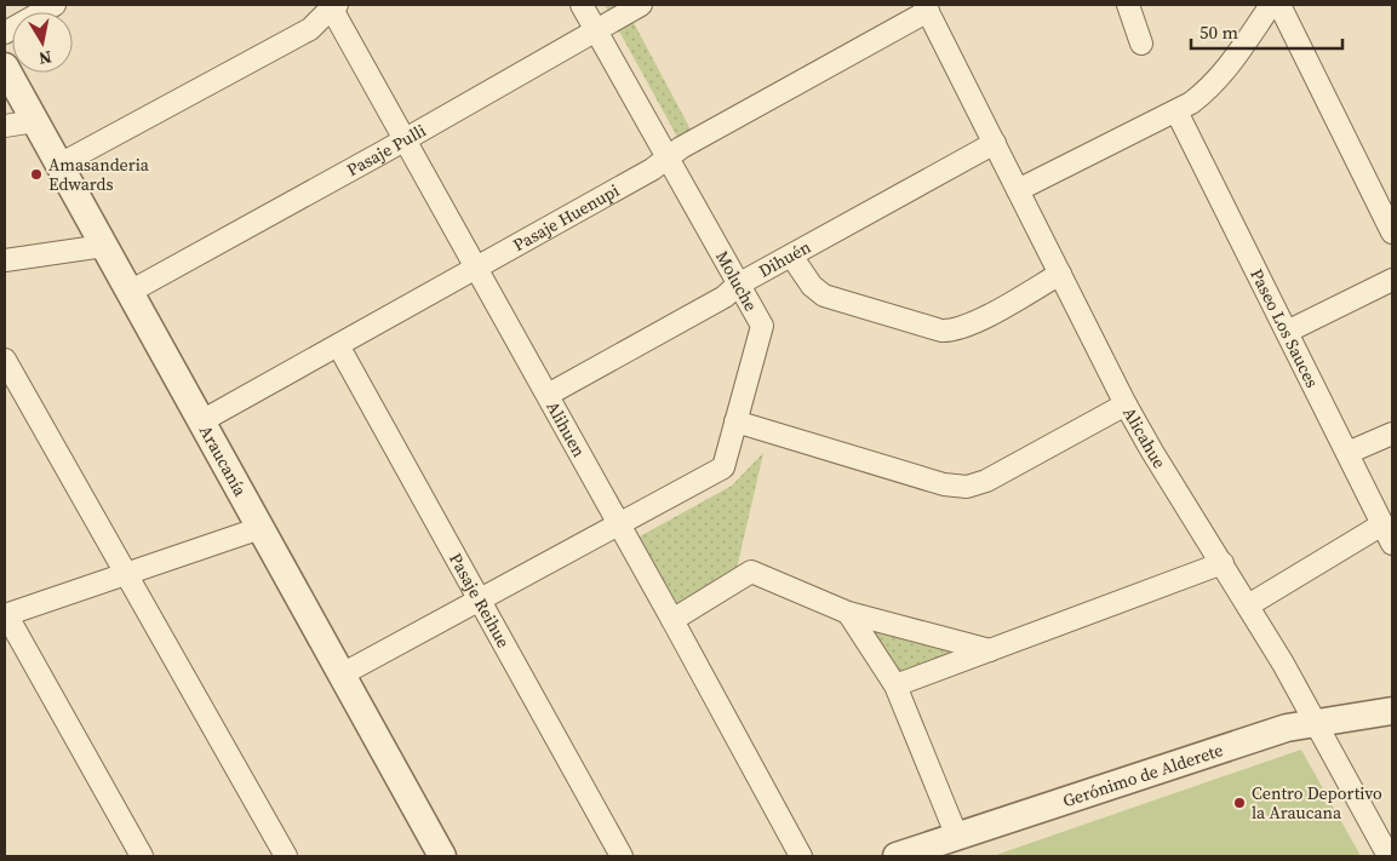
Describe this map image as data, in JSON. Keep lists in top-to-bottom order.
{
  "streets": {
    "street": [
      "Pasaje Pulli",
      "Pasaje Huenupi",
      "Dihuén",
      "Moluche",
      "Paseo Los Sauces",
      "Alihuen",
      "Alicahue",
      "Araucanía",
      "Pasaje Reihue",
      "Gerónimo de Alderete"
    ]
  },
  "crossings": [
    ["Pasaje Pulli", "Moluche"],
    ["Pasaje Pulli", "Alihuen"],
    ["Pasaje Pulli", "Araucanía"],
    ["Pasaje Huenupi", "Moluche"],
    ["Pasaje Huenupi", "Alihuen"],
    ["Pasaje Huenupi", "Alicahue"],
    ["Pasaje Huenupi", "Araucanía"],
    ["Pasaje Huenupi", "Pasaje Reihue"],
    ["Dihuén", "Moluche"],
    ["Dihuén", "Alihuen"],
    ["Dihuén", "Alicahue"],
    ["Moluche", "Alihuen"],
    ["Moluche", "Araucanía"],
    ["Moluche", "Pasaje Reihue"],
    ["Alicahue", "Gerónimo de Alderete"]
  ],
  "places": ["Amasanderia Edwards", "Centro Deportivo la Araucana"],
  "scale_bar": "50 m",
  "north": "bottom"
}
